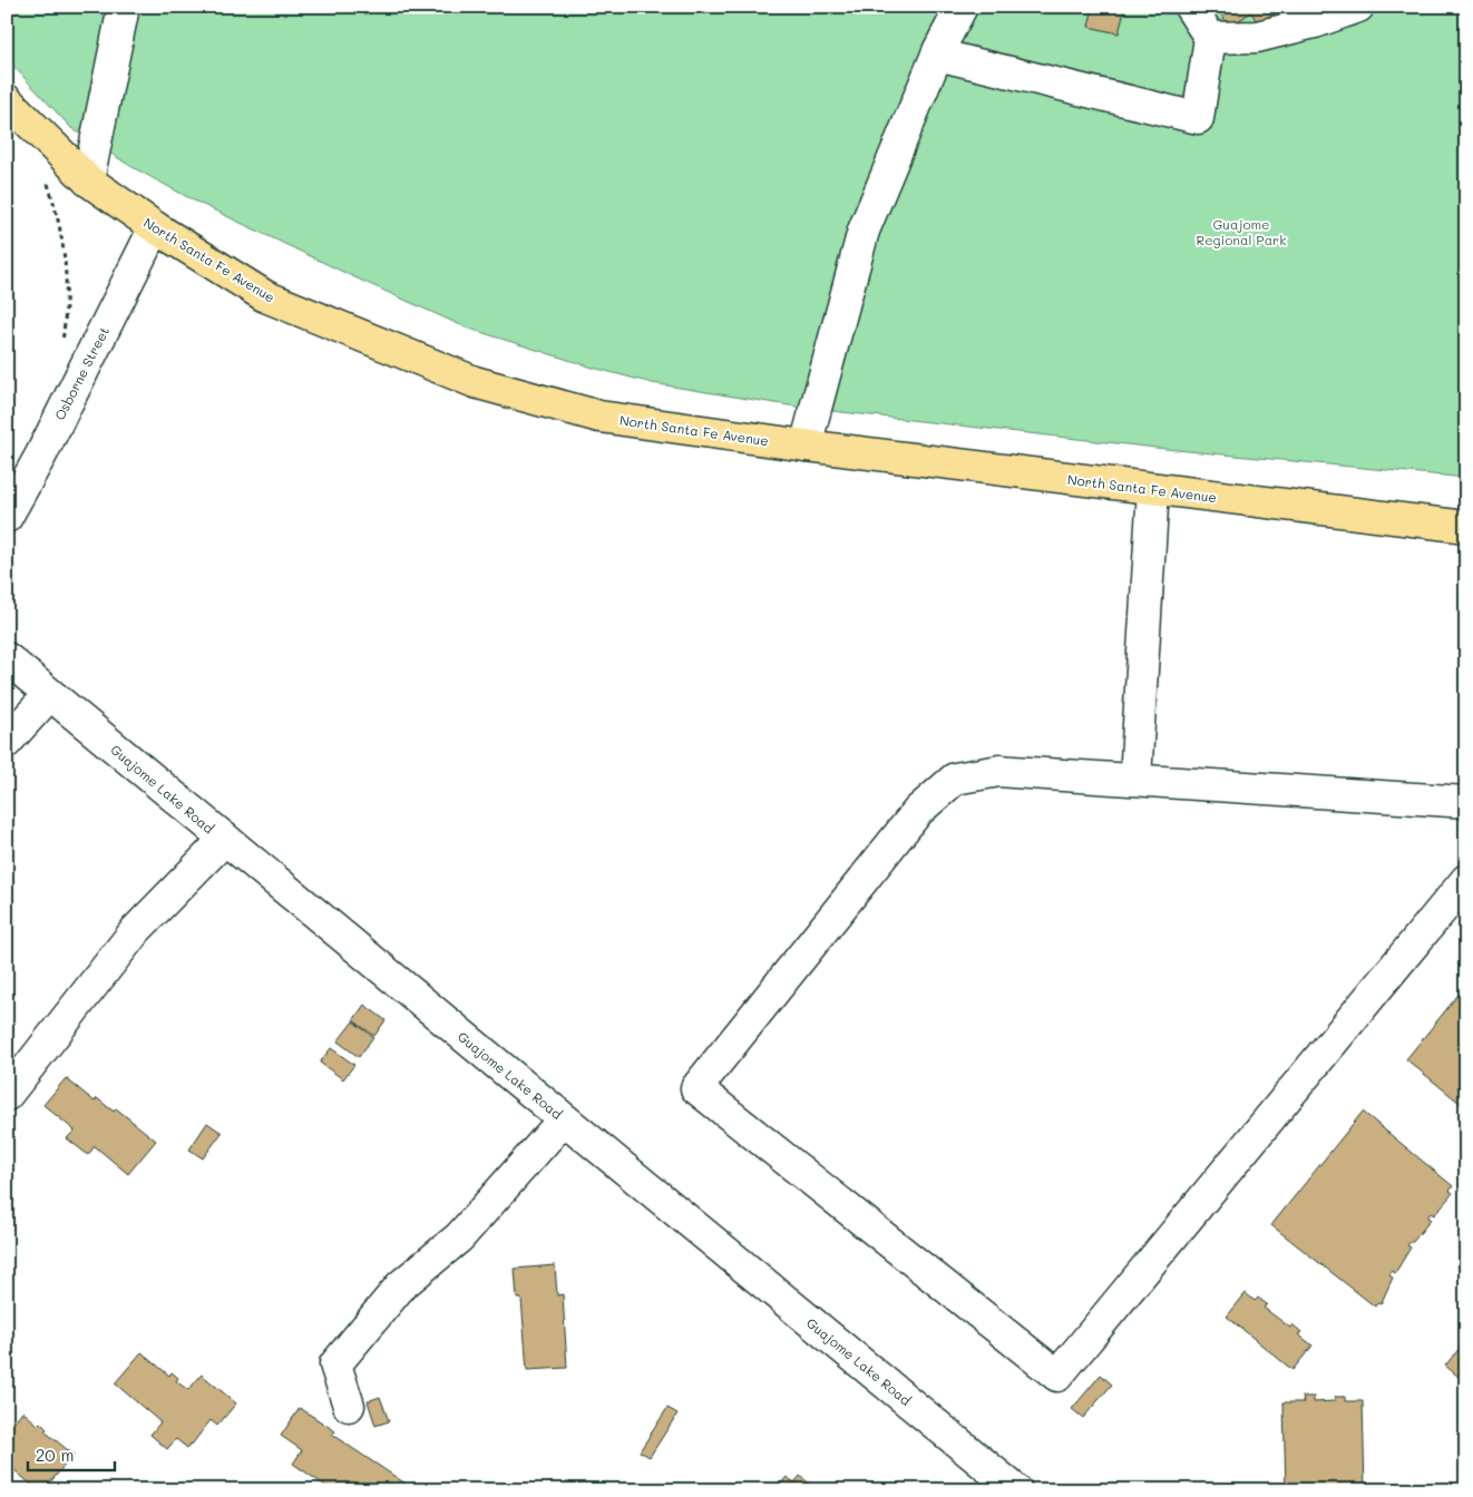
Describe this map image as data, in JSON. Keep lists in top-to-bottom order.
{
  "streets": {
    "main road": ["North Santa Fe Avenue"],
    "street": ["Osborne Street", "Guajome Lake Road"]
  },
  "crossings": [
    ["North Santa Fe Avenue", "Osborne Street"]
  ],
  "parks": ["Guajome Regional Park"],
  "scale_bar": "20 m"
}
